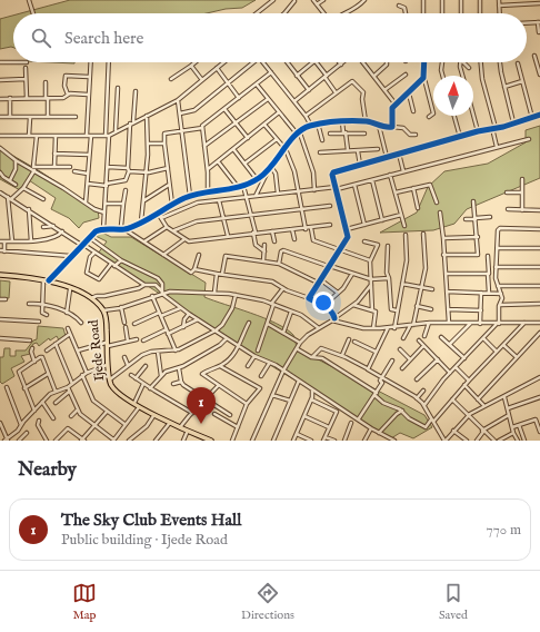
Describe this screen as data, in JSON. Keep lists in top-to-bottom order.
{
  "streets": {
    "main road": ["Ijede Road"]
  },
  "north": "top",
  "page": {
    "search": "Search here",
    "pins": "1",
    "heading": "Nearby",
    "list": [
      {
        "mark": "1",
        "name": "The Sky Club Events Hall",
        "note": "Public building · Ijede Road",
        "value": "770 m"
      }
    ],
    "nav": ["Map", "Directions", "Saved"]
  }
}
